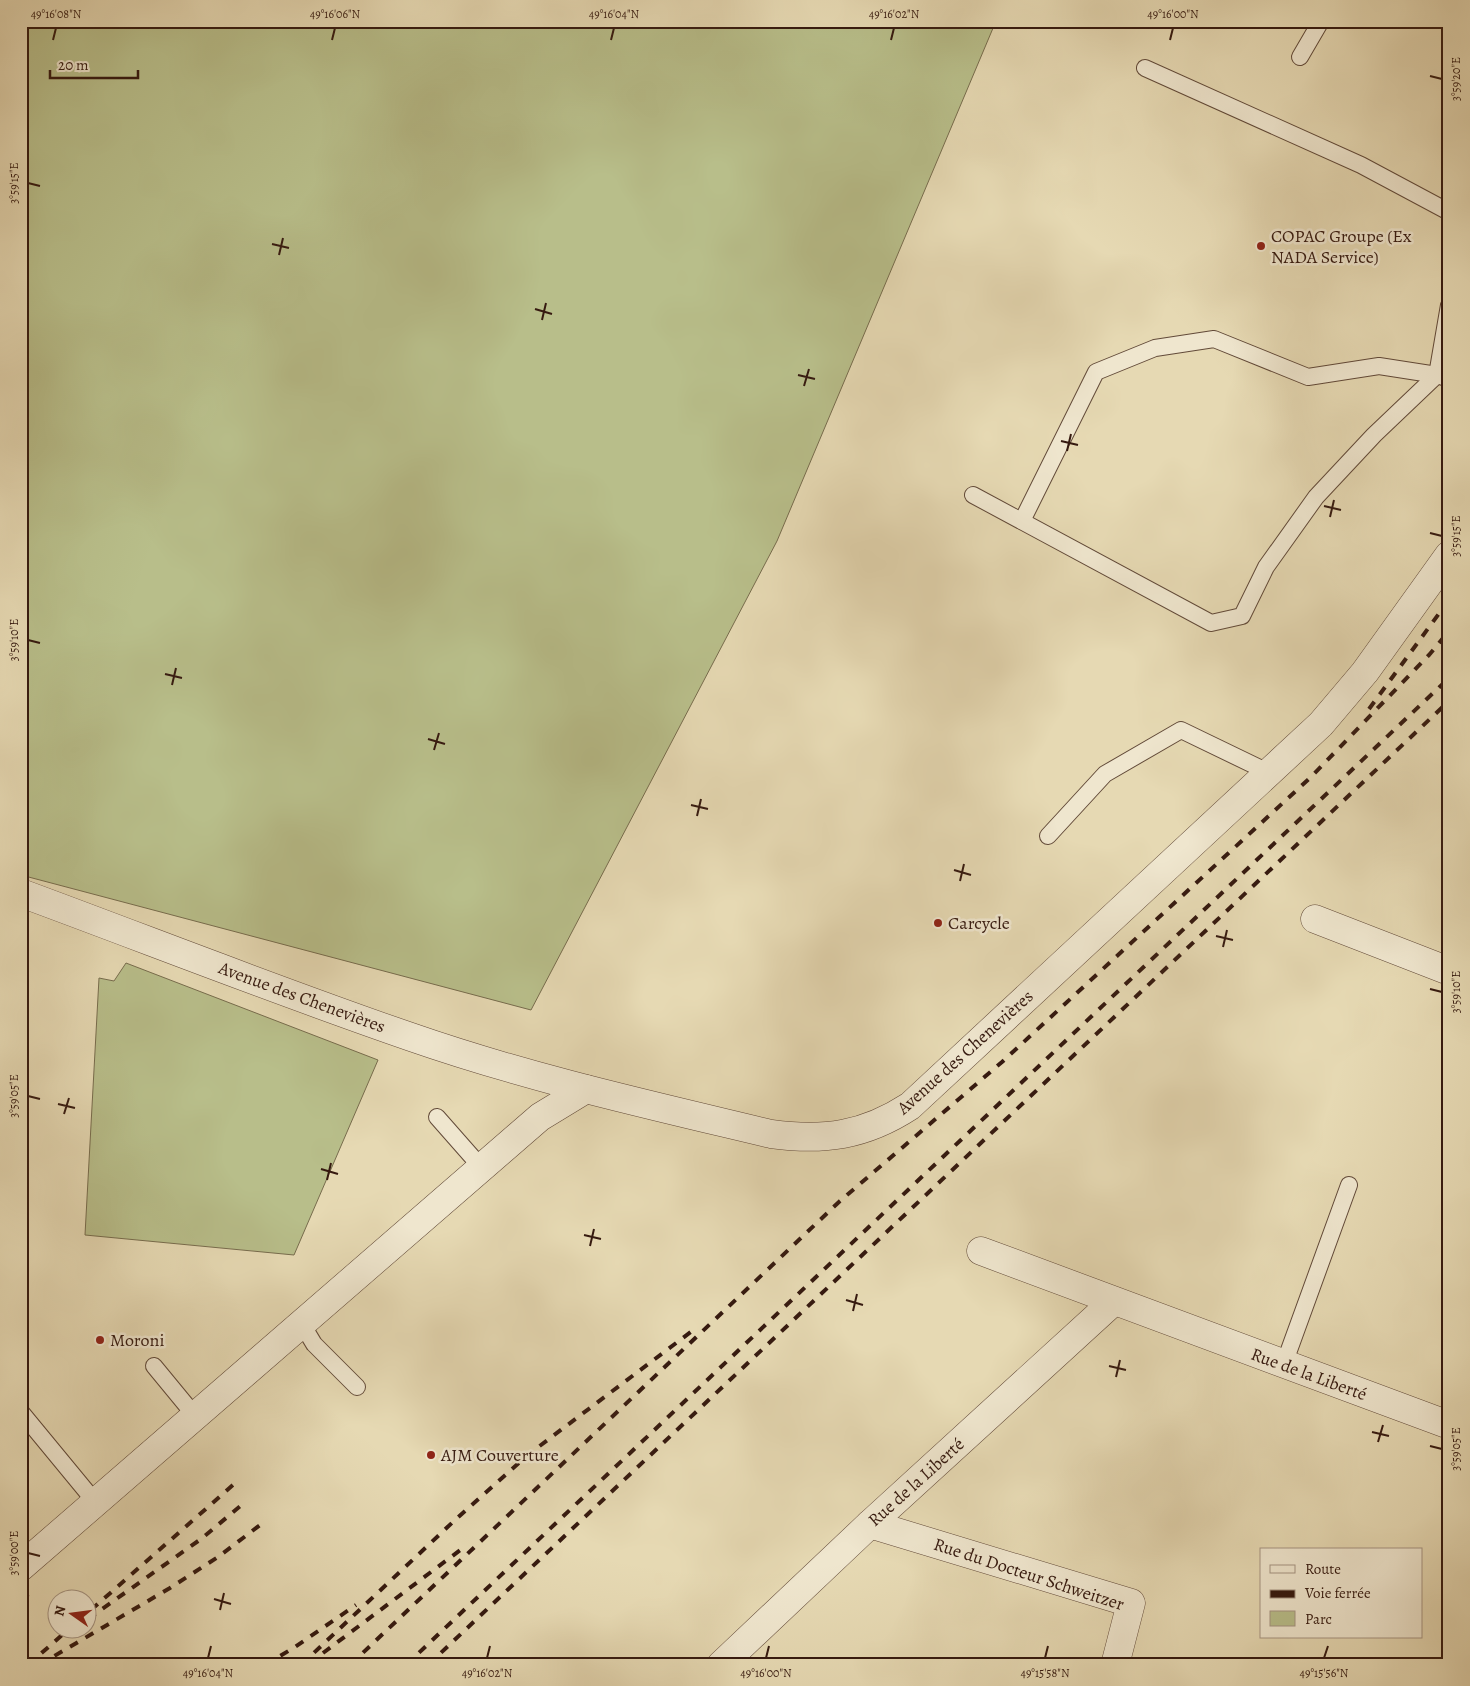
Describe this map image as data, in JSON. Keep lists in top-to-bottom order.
{
  "streets": {
    "street": ["Avenue des Chenevières", "Rue de la Liberté", "Rue du Docteur Schweitzer"]
  },
  "crossings": [
    ["Rue de la Liberté", "Rue du Docteur Schweitzer"]
  ],
  "places": [
    "COPAC Groupe (Ex NADA Service)",
    "Carcycle",
    "Moroni",
    "AJM Couverture"
  ],
  "legend": ["Route", "Voie ferrée", "Parc"],
  "scale_bar": "20 m",
  "north": "left",
  "coordinates": [
    "49°16'08\"N",
    "49°16'06\"N",
    "49°16'04\"N",
    "49°16'02\"N",
    "49°16'00\"N",
    "3°59'20\"E",
    "3°59'15\"E",
    "3°59'10\"E",
    "3°59'05\"E",
    "3°59'00\"E",
    "49°15'58\"N",
    "49°15'56\"N"
  ]
}
